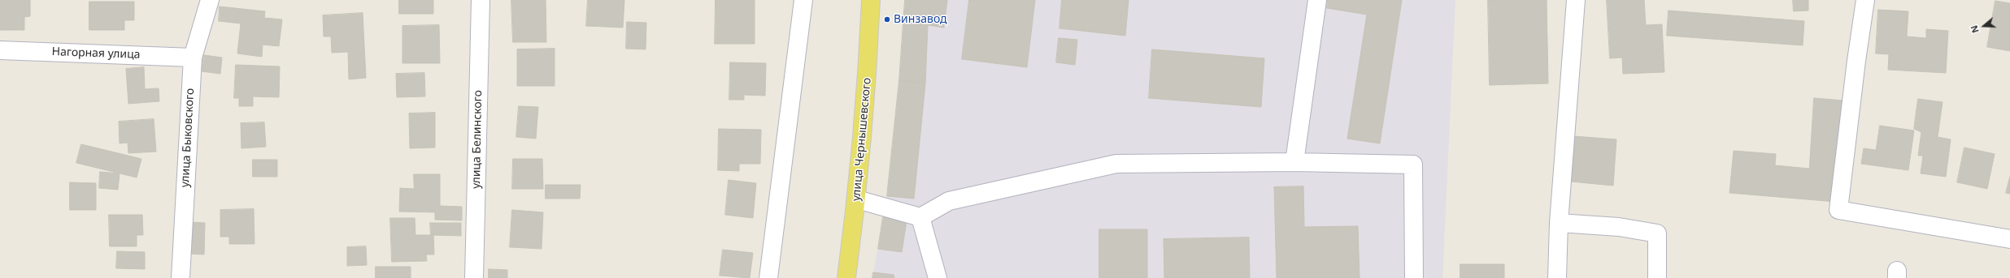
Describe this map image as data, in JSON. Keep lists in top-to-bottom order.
{
  "streets": {
    "main road": ["улица Чернышевского"],
    "street": ["Нагорная улица", "улица Быковского", "улица Белинского"]
  },
  "crossings": [
    ["Нагорная улица", "улица Быковского"]
  ],
  "places": ["Винзавод"],
  "north": "left"
}
